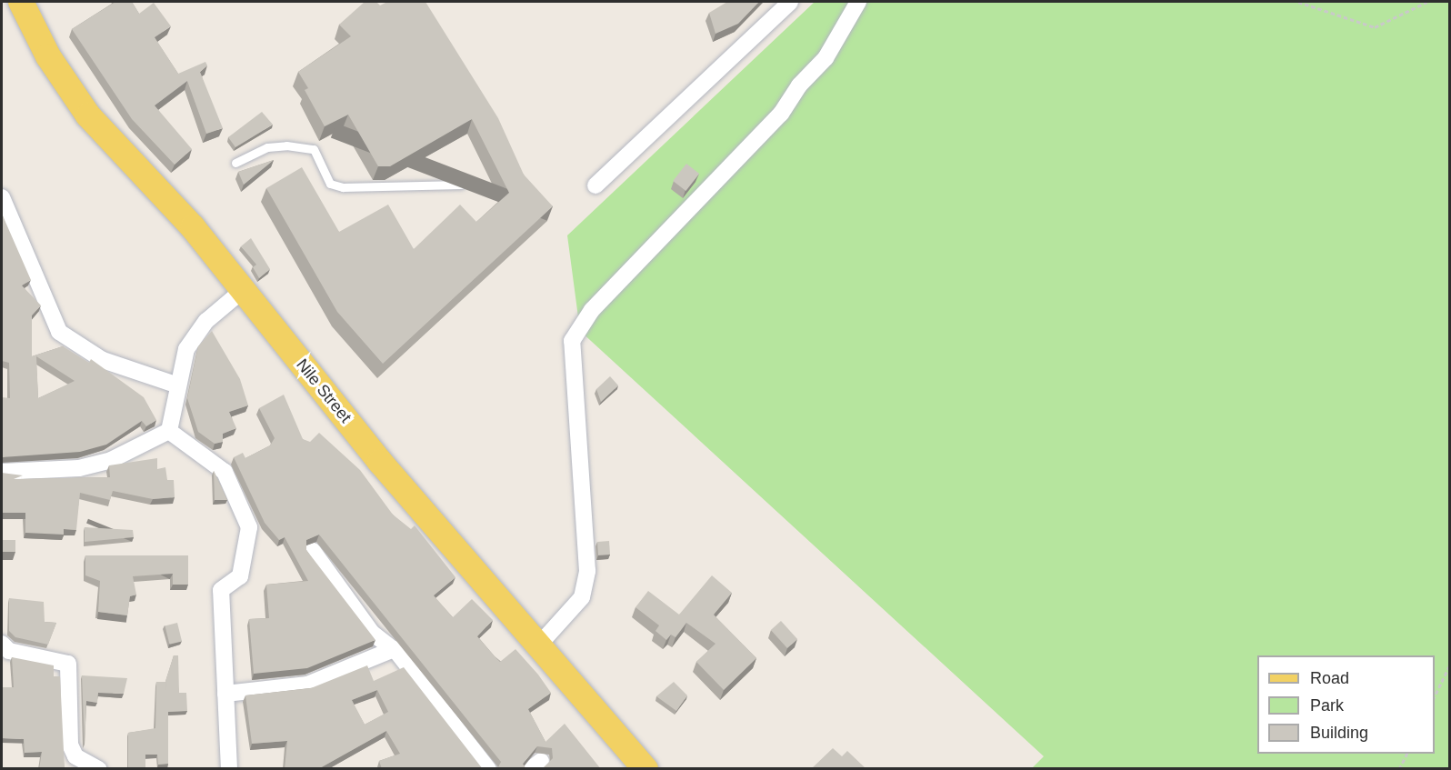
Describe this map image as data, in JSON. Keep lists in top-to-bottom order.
{
  "streets": {
    "main road": ["Nile Street"]
  },
  "legend": ["Road", "Park", "Building"]
}
